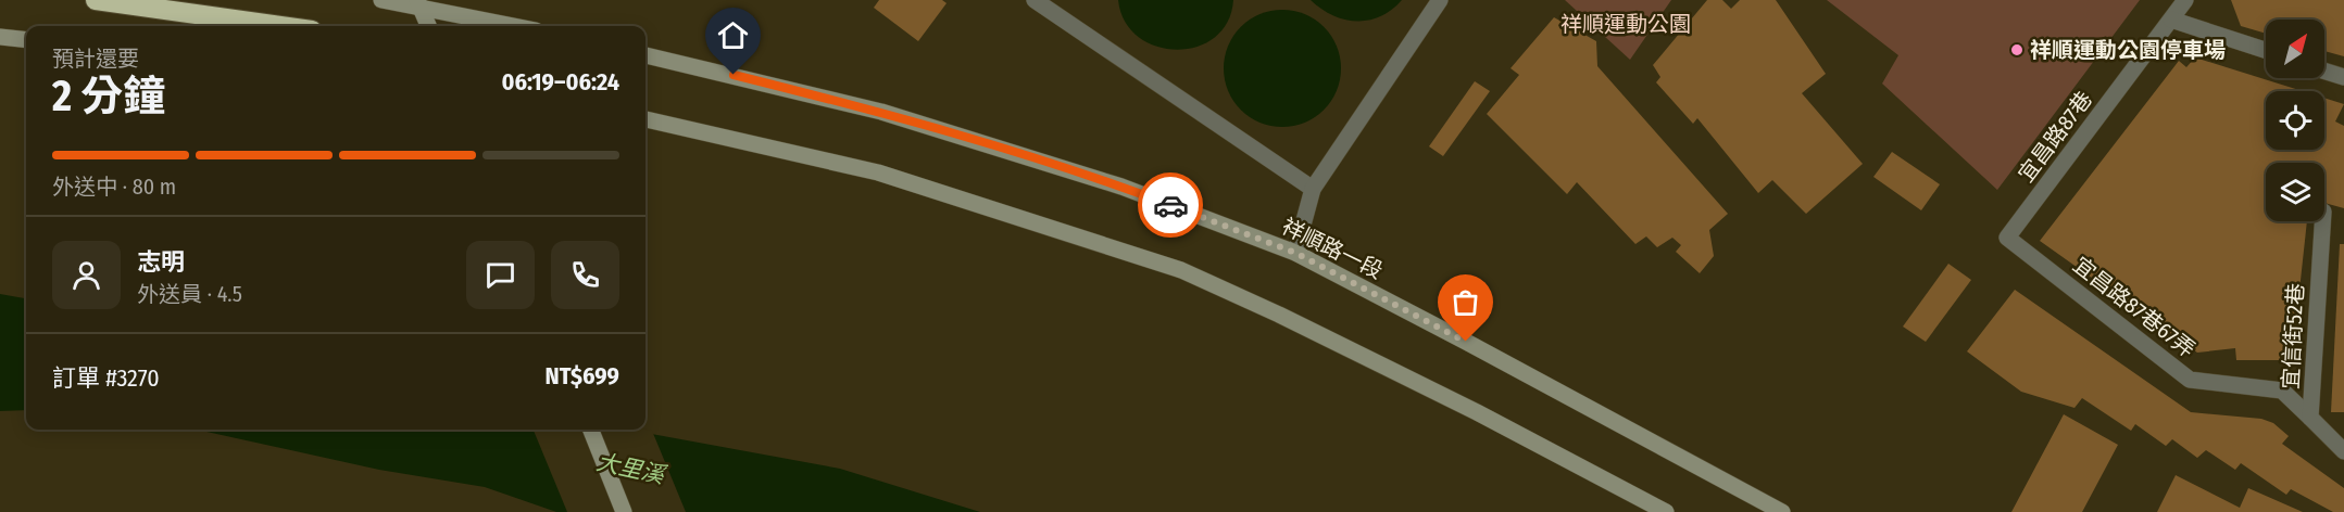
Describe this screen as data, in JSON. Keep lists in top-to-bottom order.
{
  "streets": {
    "street": ["祥順路一段"],
    "lane": ["宜昌路87巷", "宜昌路87巷67弄", "宜信街52巷"]
  },
  "crossings": [
    ["宜昌路87巷", "宜昌路87巷67弄"],
    ["宜昌路87巷67弄", "宜信街52巷"]
  ],
  "water": ["大里溪"],
  "parks": ["祥順運動公園"],
  "places": ["祥順運動公園停車場"],
  "north": "top right",
  "page": {
    "heading": ["2 分鐘", "預計還要", "06:19–06:24"],
    "panel": [
      "志明",
      "外送員 · 4.5",
      "訂單 #3270",
      "NT$699"
    ],
    "bar": "外送中 · 80 m"
  }
}
